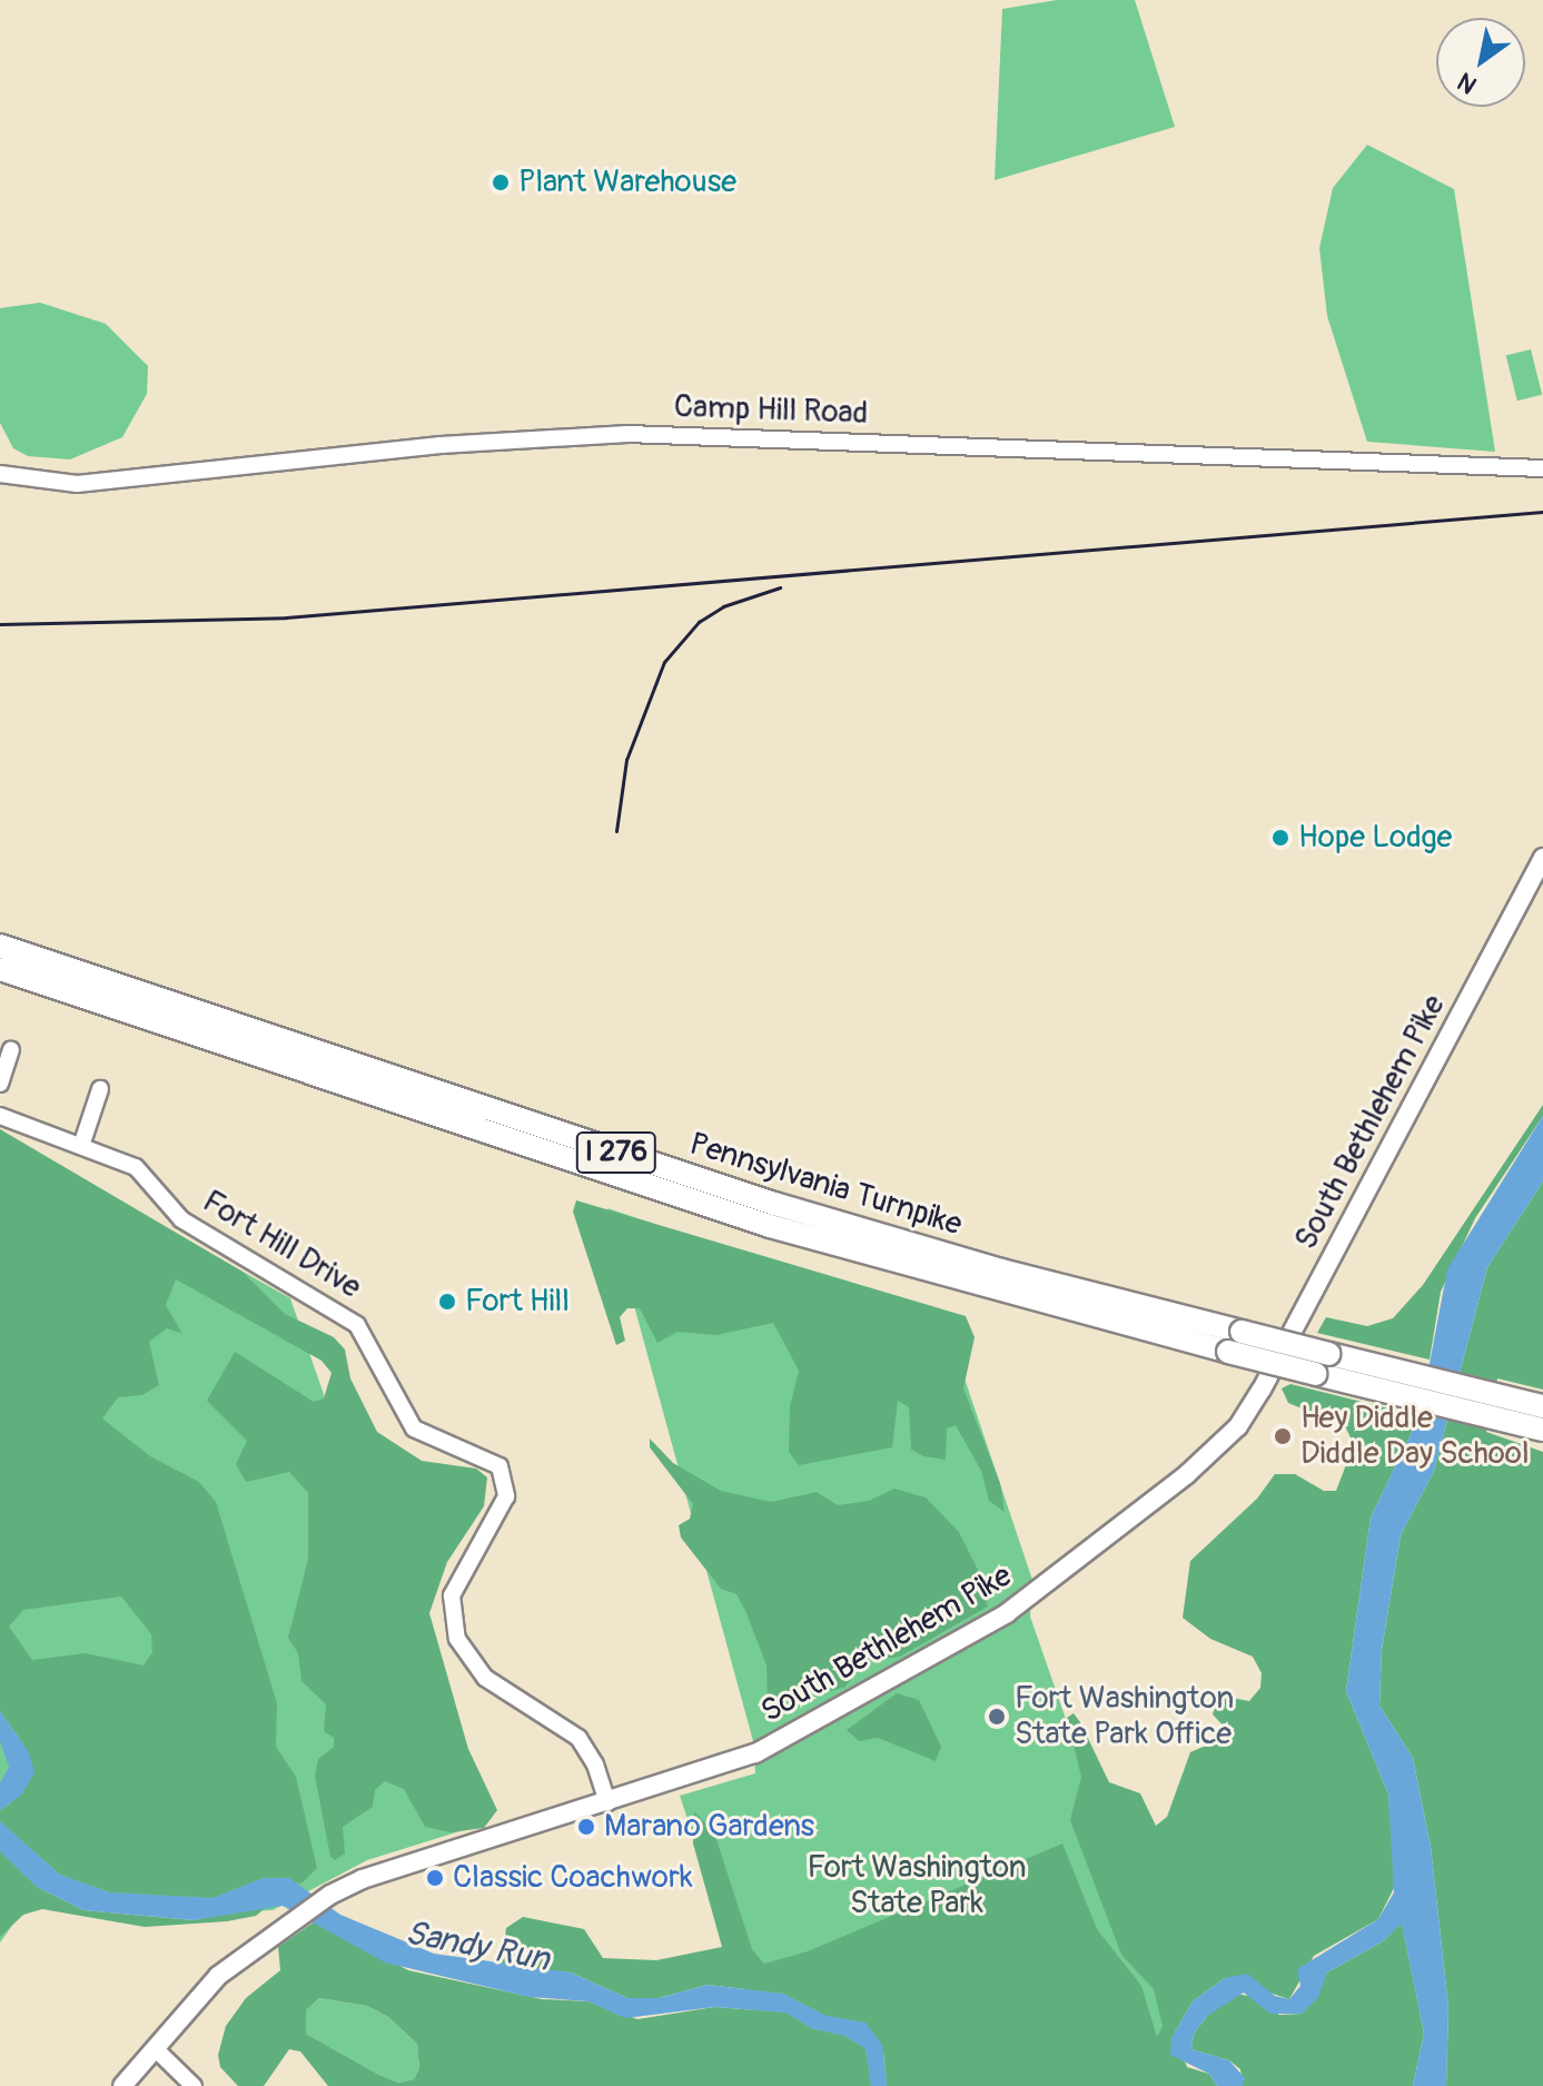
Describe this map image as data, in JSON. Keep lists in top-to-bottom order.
{
  "streets": {
    "highway": ["I 276", "Pennsylvania Turnpike"],
    "main road": ["South Bethlehem Pike"],
    "street": ["Camp Hill Road", "Fort Hill Drive"]
  },
  "crossings": [
    ["South Bethlehem Pike", "Fort Hill Drive"]
  ],
  "water": ["Sandy Run"],
  "parks": ["Fort Washington State Park"],
  "places": [
    "Plant Warehouse",
    "Hope Lodge",
    "Fort Hill",
    "Hey Diddle Diddle Day School",
    "Fort Washington State Park Office",
    "Marano Gardens",
    "Classic Coachwork"
  ],
  "north": "bottom left"
}
